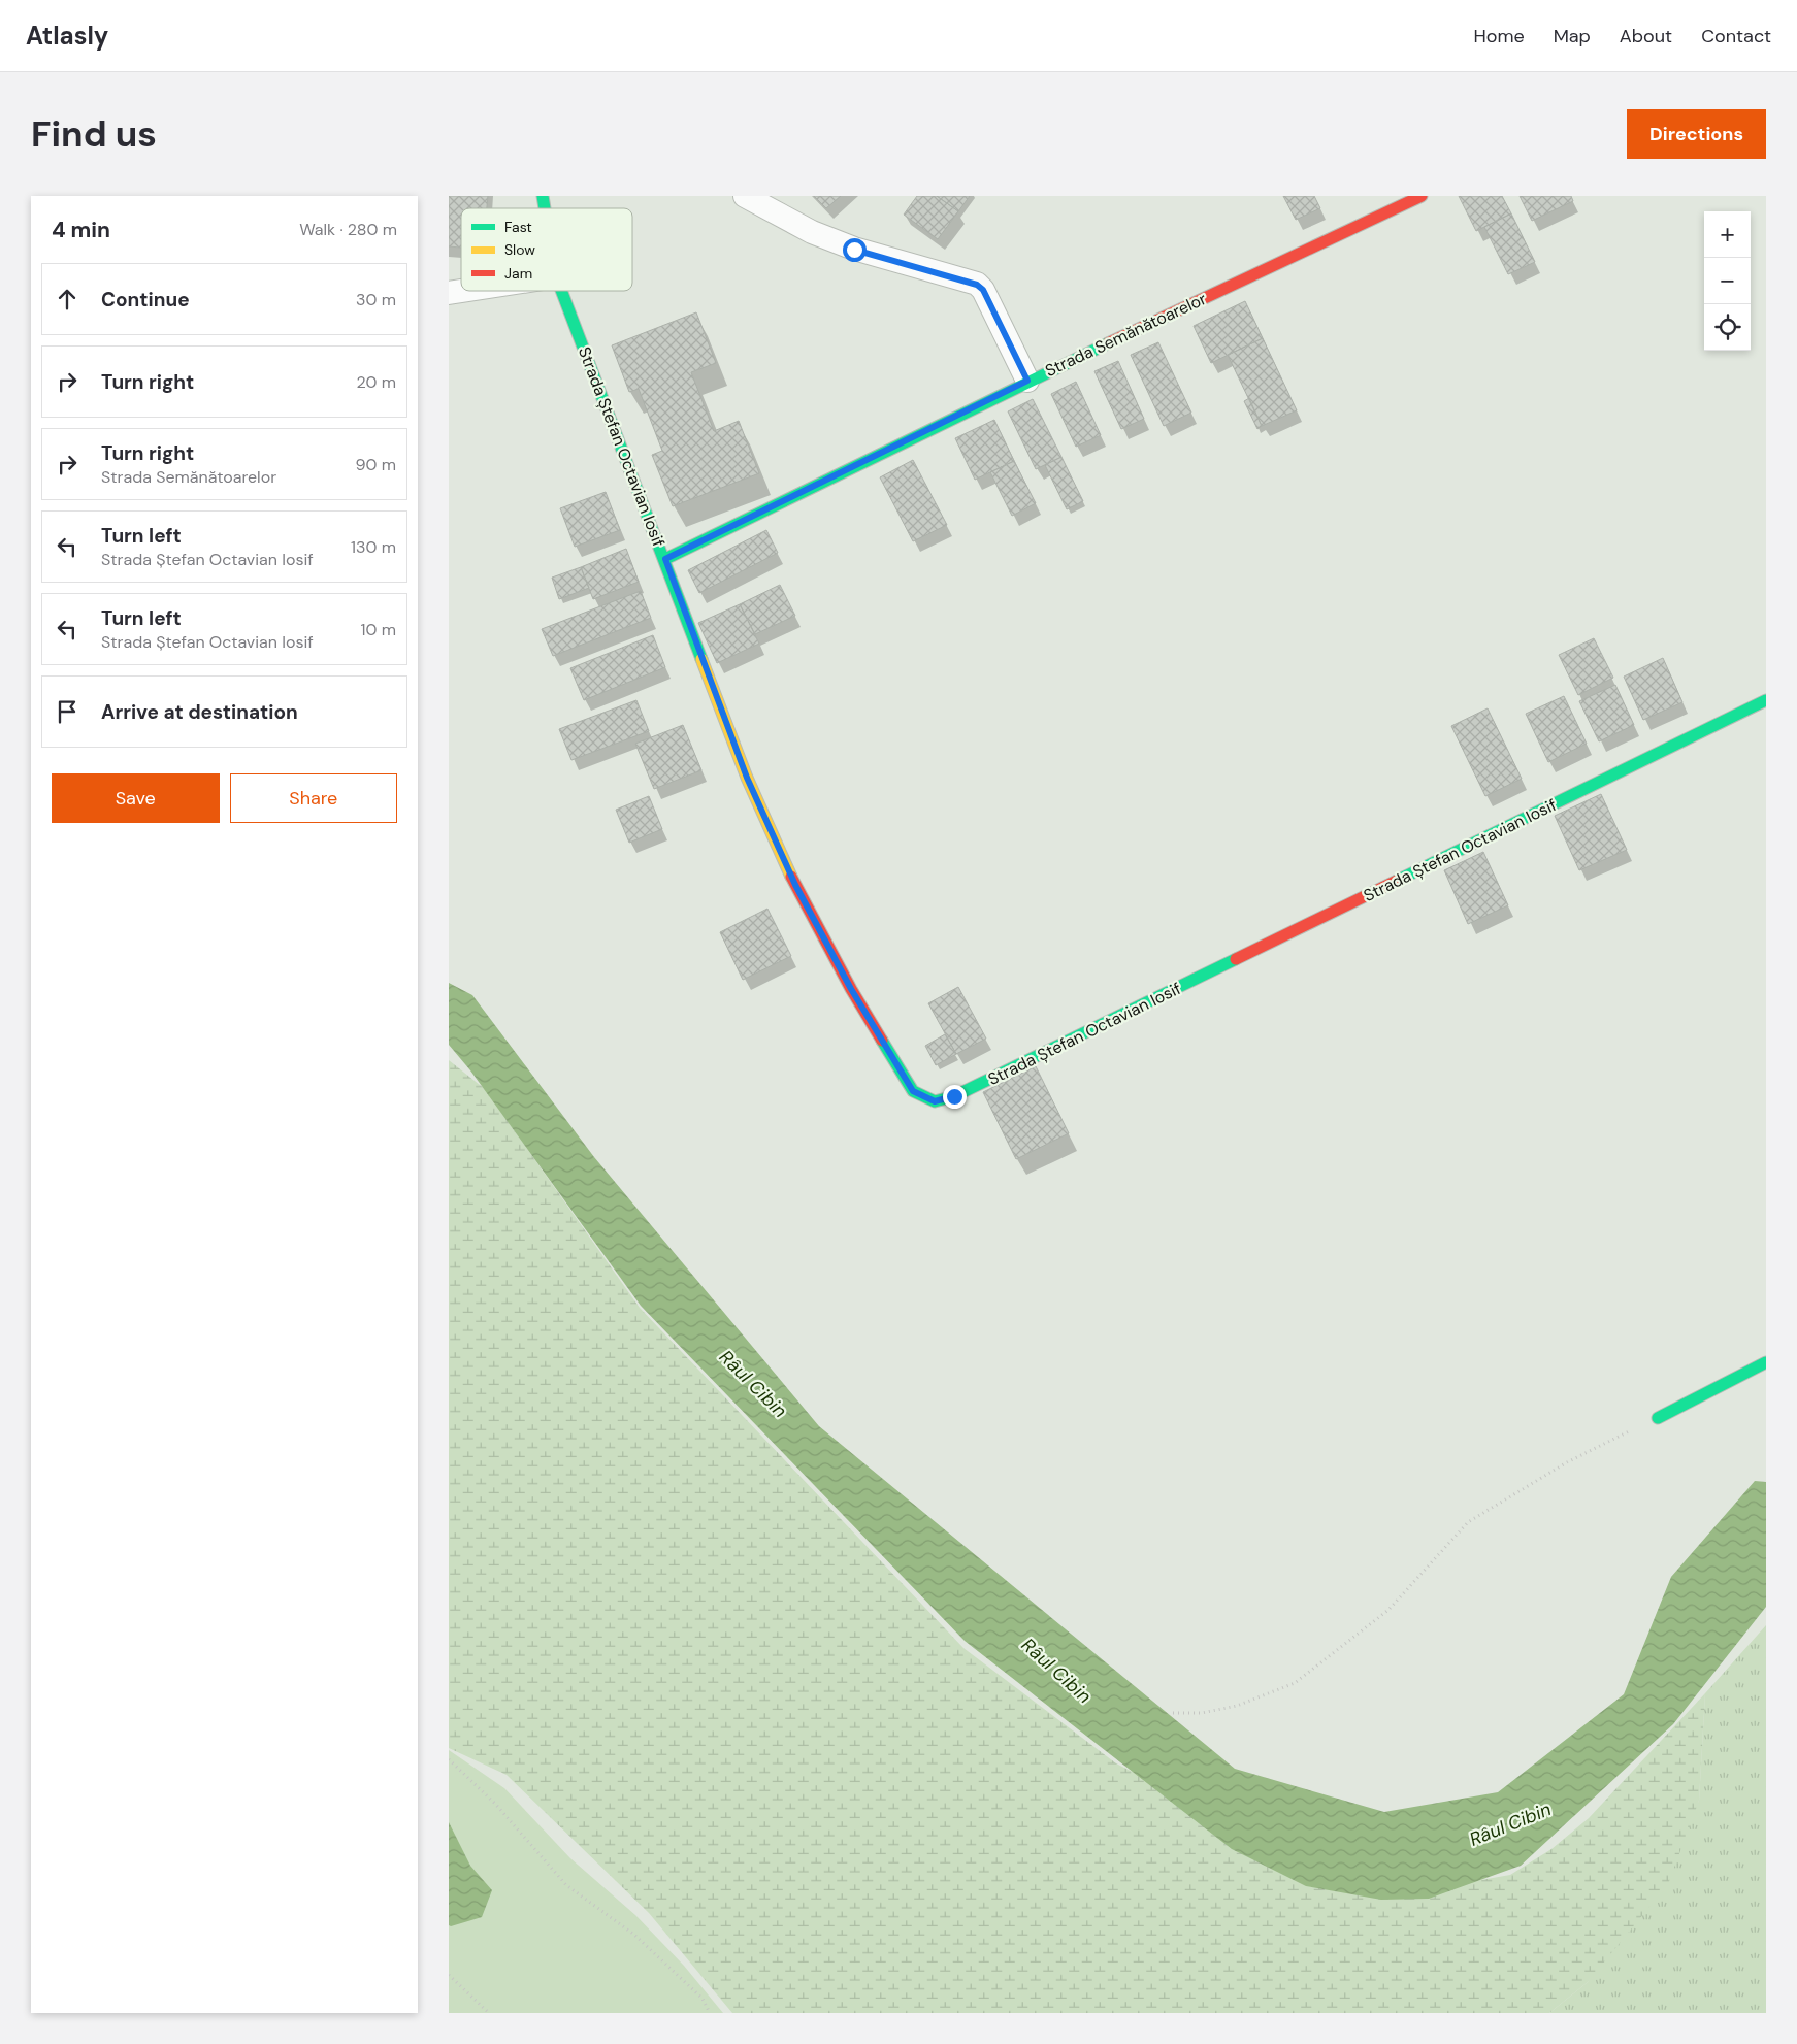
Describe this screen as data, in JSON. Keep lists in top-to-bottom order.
{
  "streets": {
    "street": ["Strada Semănătoarelor", "Strada Ștefan Octavian Iosif"]
  },
  "crossings": [
    ["Strada Semănătoarelor", "Strada Ștefan Octavian Iosif"]
  ],
  "water": ["Râul Cibin"],
  "legend": ["Fast", "Slow", "Jam"],
  "page": {
    "header": "Atlasly",
    "nav": [
      "Home",
      "Map",
      "About",
      "Contact"
    ],
    "buttons": [
      "Directions",
      ["Save", "Share"]
    ],
    "title": "Find us",
    "heading": ["4 min", "Walk · 280 m"],
    "map_buttons": ["+", "−"],
    "list": [
      ["Continue", "30 m"],
      ["Turn right", "20 m"],
      ["Turn right", "Strada Semănătoarelor", "90 m"],
      ["Turn left", "Strada Ștefan Octavian Iosif", "130 m"],
      ["Turn left", "Strada Ștefan Octavian Iosif", "10 m"],
      "Arrive at destination"
    ]
  }
}
